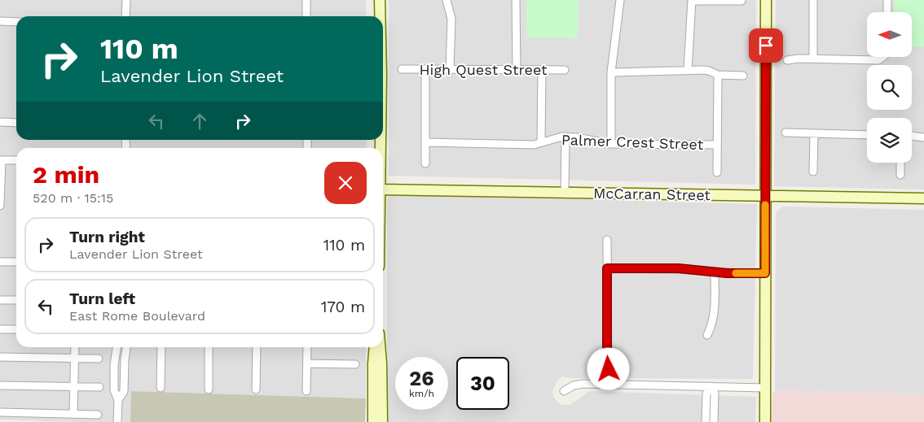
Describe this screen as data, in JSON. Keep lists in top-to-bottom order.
{
  "streets": {
    "street": ["High Quest Street", "Palmer Crest Street", "McCarran Street"]
  },
  "north": "left",
  "page": {
    "turn": ["110 m", "Lavender Lion Street"],
    "heading": ["2 min", "520 m · 15:15"],
    "list": [
      {
        "name": "Turn right",
        "note": "Lavender Lion Street",
        "value": "110 m"
      },
      {
        "name": "Turn left",
        "note": "East Rome Boulevard",
        "value": "170 m"
      }
    ],
    "speed": "26 km/h",
    "limit": "30"
  }
}
